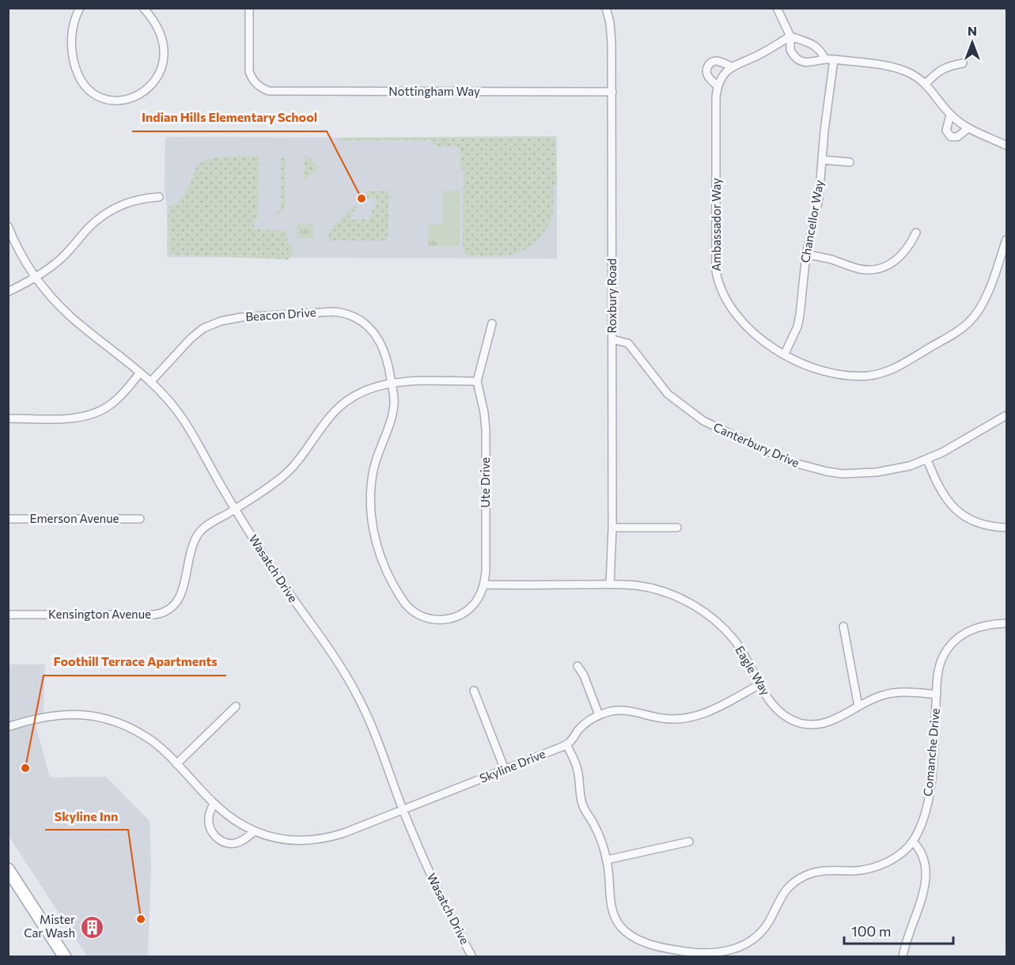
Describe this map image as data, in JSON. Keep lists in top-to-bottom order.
{
  "streets": {
    "street": [
      "Nottingham Way",
      "Chancellor Way",
      "Ambassador Way",
      "Roxbury Road",
      "Beacon Drive",
      "Canterbury Drive",
      "Ute Drive",
      "Emerson Avenue",
      "Wasatch Drive",
      "Kensington Avenue",
      "Eagle Way",
      "Comanche Drive",
      "Skyline Drive"
    ]
  },
  "crossings": [
    ["Nottingham Way", "Roxbury Road"],
    ["Chancellor Way", "Ambassador Way"],
    ["Roxbury Road", "Canterbury Drive"],
    ["Roxbury Road", "Eagle Way"],
    ["Beacon Drive", "Ute Drive"],
    ["Beacon Drive", "Wasatch Drive"],
    ["Beacon Drive", "Kensington Avenue"],
    ["Beacon Drive", "Eagle Way"],
    ["Ute Drive", "Kensington Avenue"],
    ["Ute Drive", "Eagle Way"],
    ["Wasatch Drive", "Kensington Avenue"],
    ["Wasatch Drive", "Skyline Drive"],
    ["Eagle Way", "Comanche Drive"],
    ["Eagle Way", "Skyline Drive"],
    ["Comanche Drive", "Skyline Drive"]
  ],
  "places": {
    "other": ["Indian Hills Elementary School", "Foothill Terrace Apartments", "Skyline Inn"],
    "building": ["Mister Car Wash"]
  },
  "scale_bar": "100 m",
  "north": "top"
}
